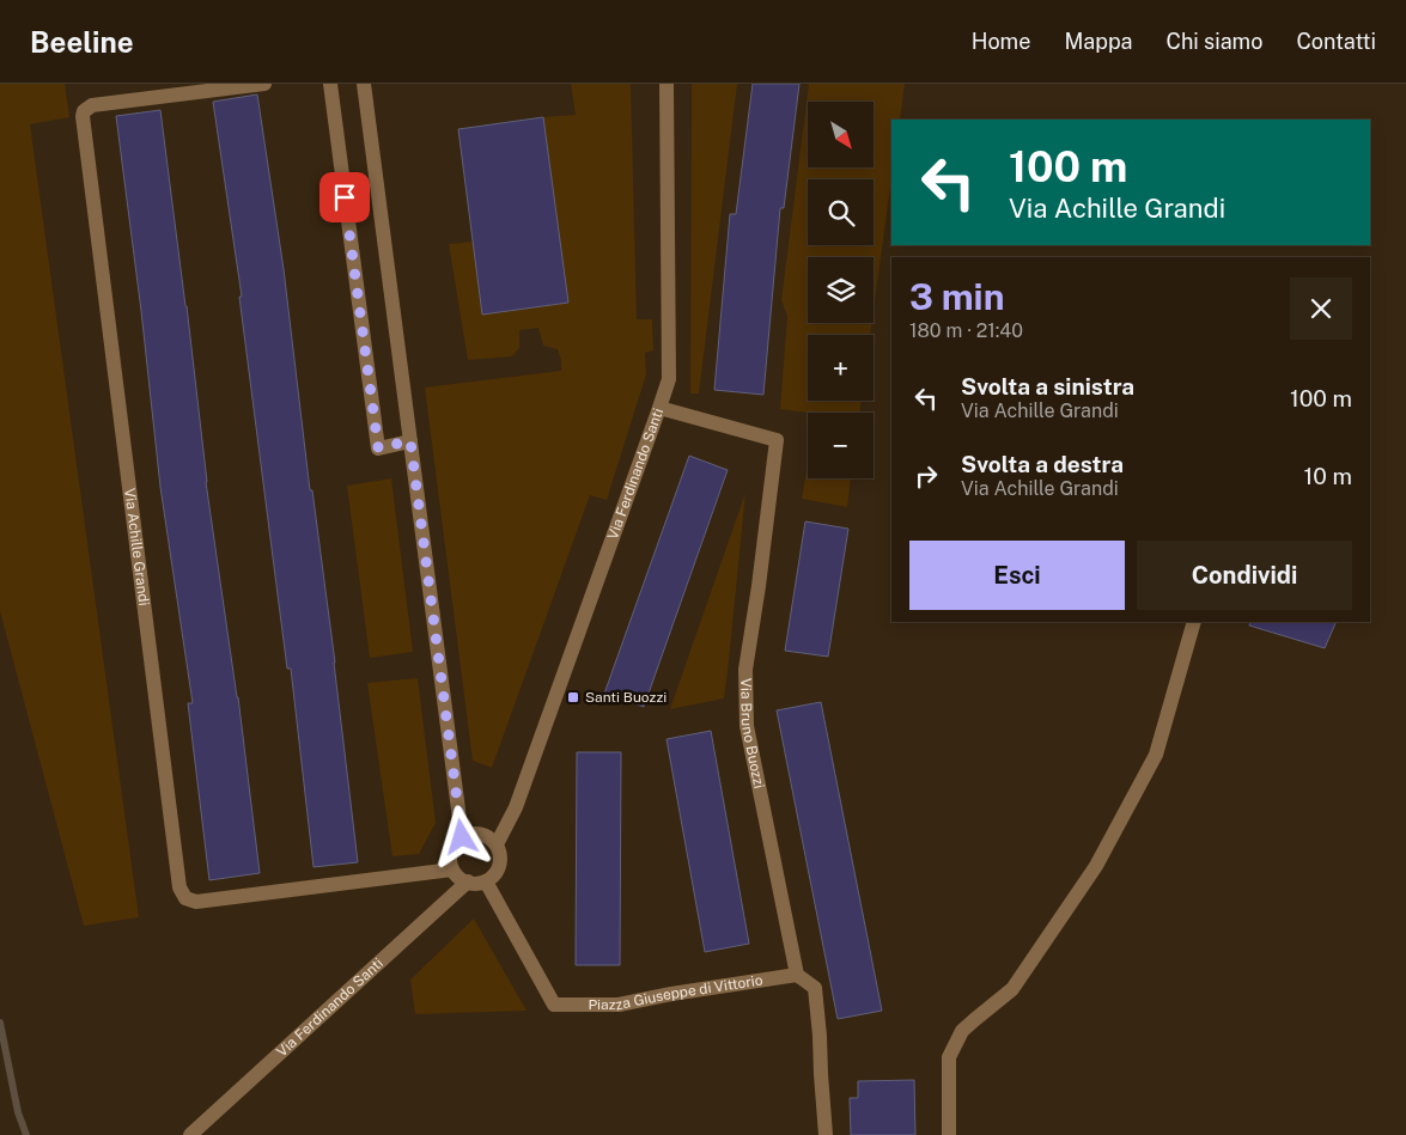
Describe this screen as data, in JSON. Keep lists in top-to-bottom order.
{
  "streets": {
    "street": [
      "Via Ferdinando Santi",
      "Via Achille Grandi",
      "Via Bruno Buozzi",
      "Piazza Giuseppe di Vittorio"
    ]
  },
  "crossings": [
    ["Via Ferdinando Santi", "Via Achille Grandi"],
    ["Via Ferdinando Santi", "Via Bruno Buozzi"],
    ["Via Ferdinando Santi", "Piazza Giuseppe di Vittorio"],
    ["Via Achille Grandi", "Piazza Giuseppe di Vittorio"],
    ["Via Bruno Buozzi", "Piazza Giuseppe di Vittorio"]
  ],
  "places": {
    "transit": ["Santi Buozzi"]
  },
  "north": "bottom right",
  "page": {
    "header": "Beeline",
    "nav": [
      "Home",
      "Mappa",
      "Chi siamo",
      "Contatti"
    ],
    "map_buttons": ["+", "−"],
    "turn": ["100 m", "Via Achille Grandi"],
    "heading": ["3 min", "180 m · 21:40"],
    "list": [
      {
        "name": "Svolta a sinistra",
        "note": "Via Achille Grandi",
        "value": "100 m"
      },
      {
        "name": "Svolta a destra",
        "note": "Via Achille Grandi",
        "value": "10 m"
      }
    ],
    "buttons": ["Esci", "Condividi"]
  }
}
